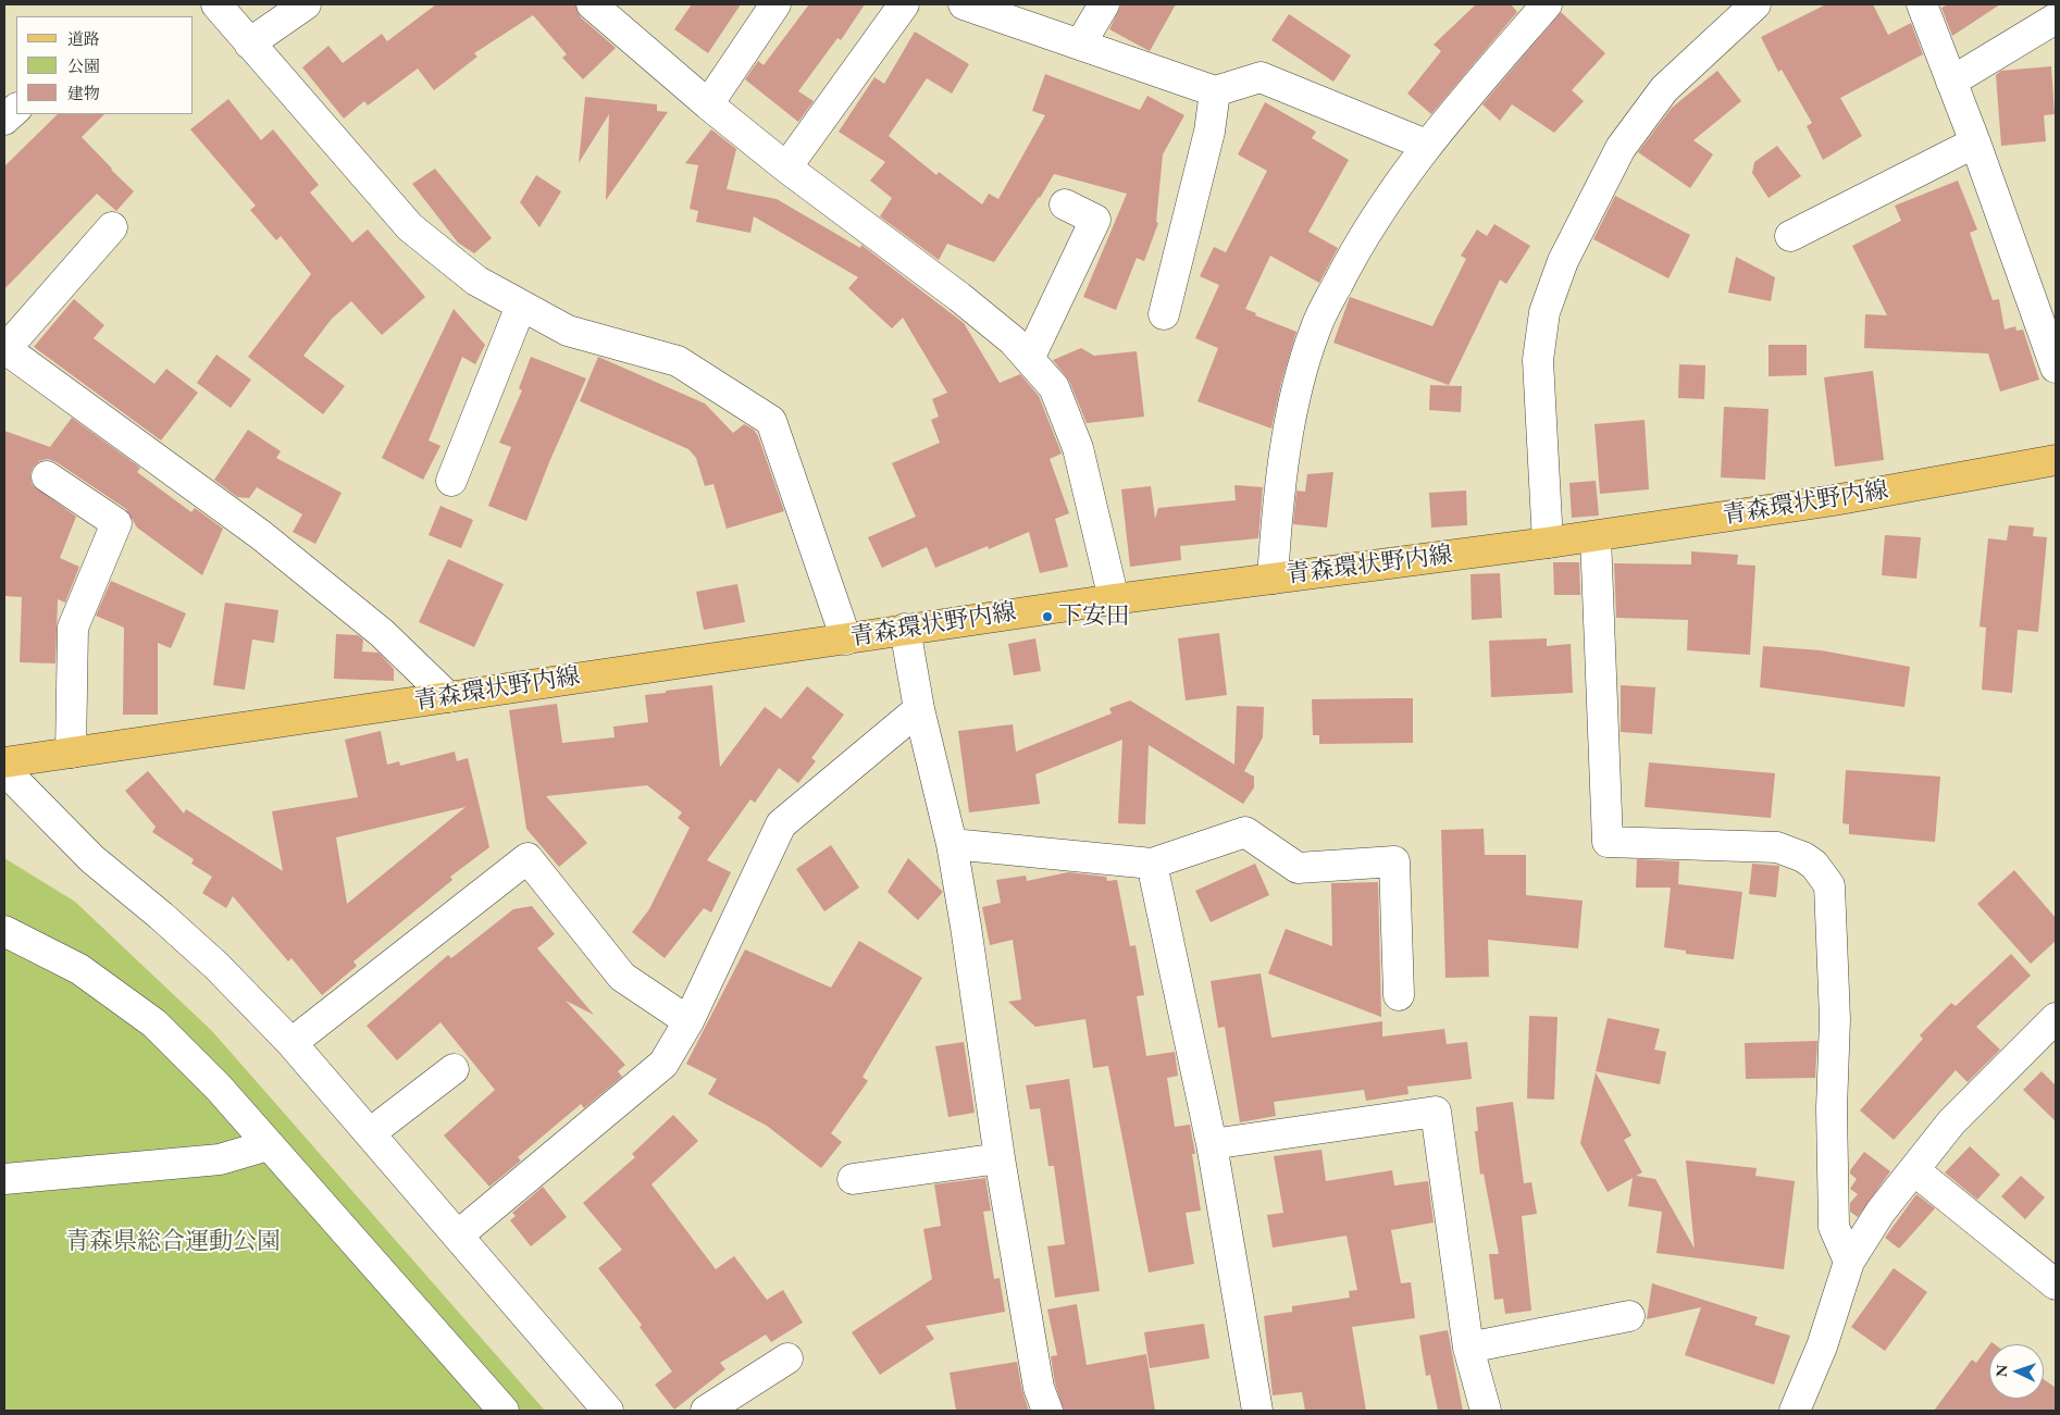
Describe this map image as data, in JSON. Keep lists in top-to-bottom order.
{
  "streets": {
    "main road": ["青森環状野内線"]
  },
  "parks": ["青森県総合運動公園"],
  "places": ["下安田"],
  "legend": ["道路", "公園", "建物"],
  "north": "left"
}
